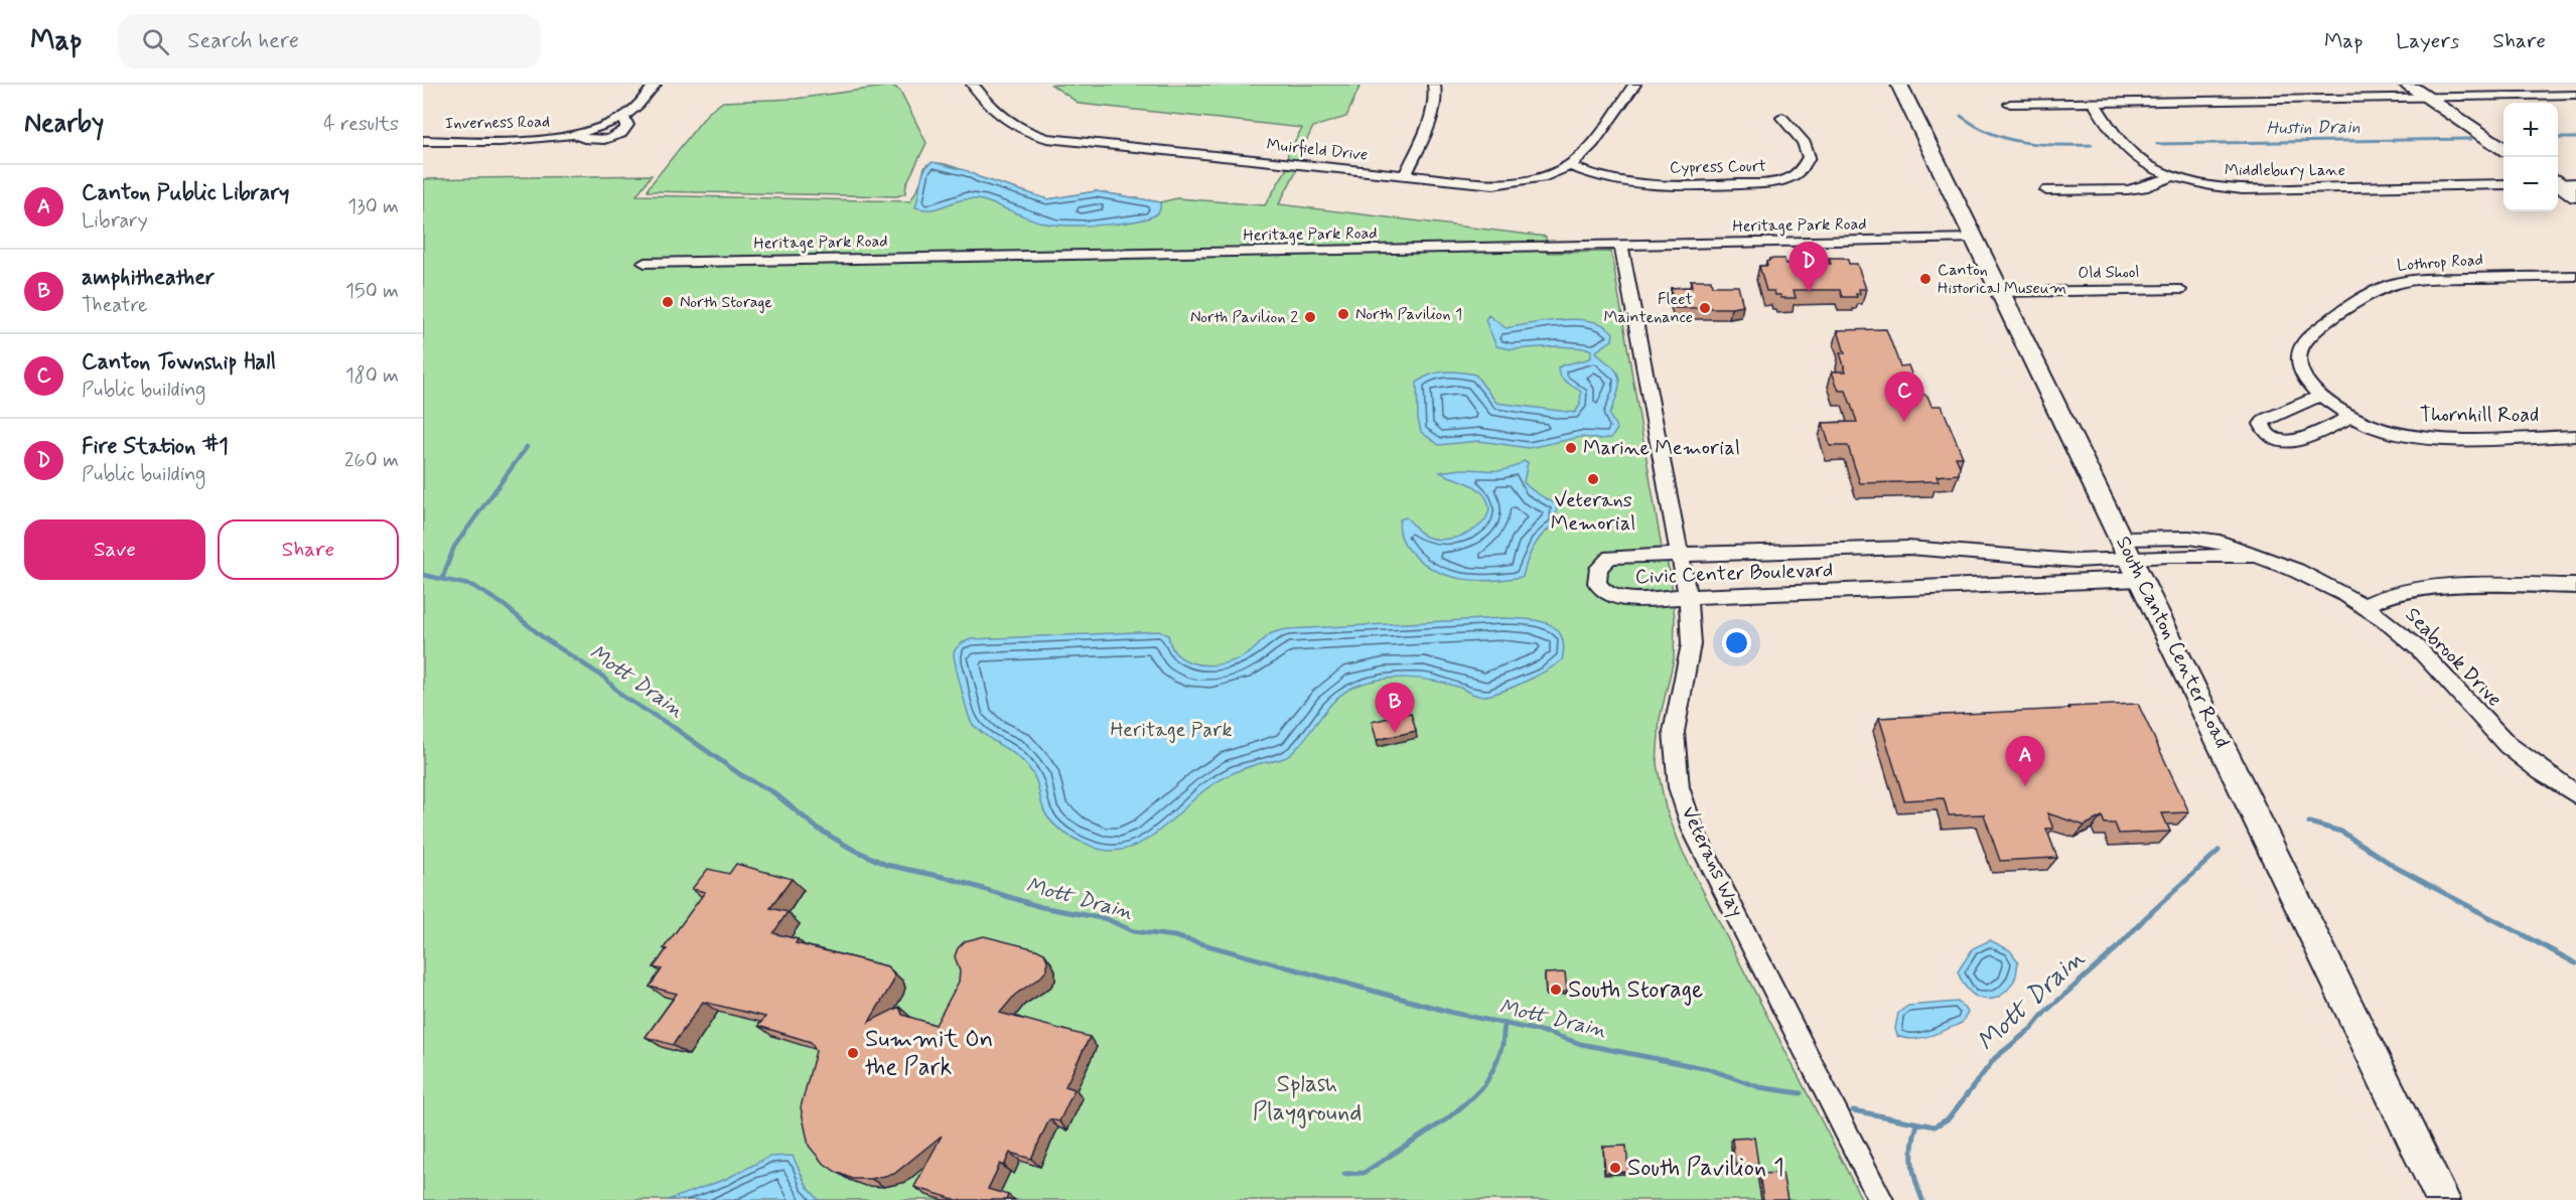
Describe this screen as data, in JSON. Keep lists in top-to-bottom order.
{
  "streets": {
    "main road": ["South Canton Center Road"],
    "street": [
      "Inverness Road",
      "Muirfield Drive",
      "Cypress Court",
      "Middlebury Lane",
      "Heritage Park Road",
      "Lothrop Road",
      "Old Shool",
      "Thornhill Road",
      "Civic Center Boulevard",
      "Seabrook Drive",
      "Veterans Way"
    ]
  },
  "crossings": [
    ["Muirfield Drive", "Cypress Court"],
    ["Heritage Park Road", "South Canton Center Road"],
    ["Heritage Park Road", "Veterans Way"],
    ["Lothrop Road", "Thornhill Road"],
    ["Old Shool", "South Canton Center Road"],
    ["Civic Center Boulevard", "South Canton Center Road"],
    ["Civic Center Boulevard", "Seabrook Drive"],
    ["Civic Center Boulevard", "Veterans Way"],
    ["South Canton Center Road", "Seabrook Drive"]
  ],
  "water": ["Hustin Drain", "Mott Drain"],
  "parks": ["Heritage Park", "Splash Playground"],
  "places": [
    "Canton Historical Museum",
    "North Storage",
    "Fleet Maintenance",
    "North Pavilion 1",
    "North Pavilion 2",
    "Marine Memorial",
    "Veterans Memorial",
    "South Storage",
    "Summit On the Park",
    "South Pavilion 1"
  ],
  "page": {
    "header": "Map",
    "search": "Search here",
    "nav": ["Map", "Layers", "Share"],
    "heading": ["Nearby", "4 results"],
    "map_buttons": ["+", "−"],
    "list": [
      {
        "mark": "A",
        "name": "Canton Public Library",
        "note": "Library",
        "value": "130 m"
      },
      {
        "mark": "B",
        "name": "amphitheather",
        "note": "Theatre",
        "value": "150 m"
      },
      {
        "mark": "C",
        "name": "Canton Township Hall",
        "note": "Public building",
        "value": "180 m"
      },
      {
        "mark": "D",
        "name": "Fire Station #1",
        "note": "Public building",
        "value": "260 m"
      }
    ],
    "pins": [
      "D",
      "C",
      "B",
      "A"
    ],
    "buttons": ["Save", "Share"]
  }
}
